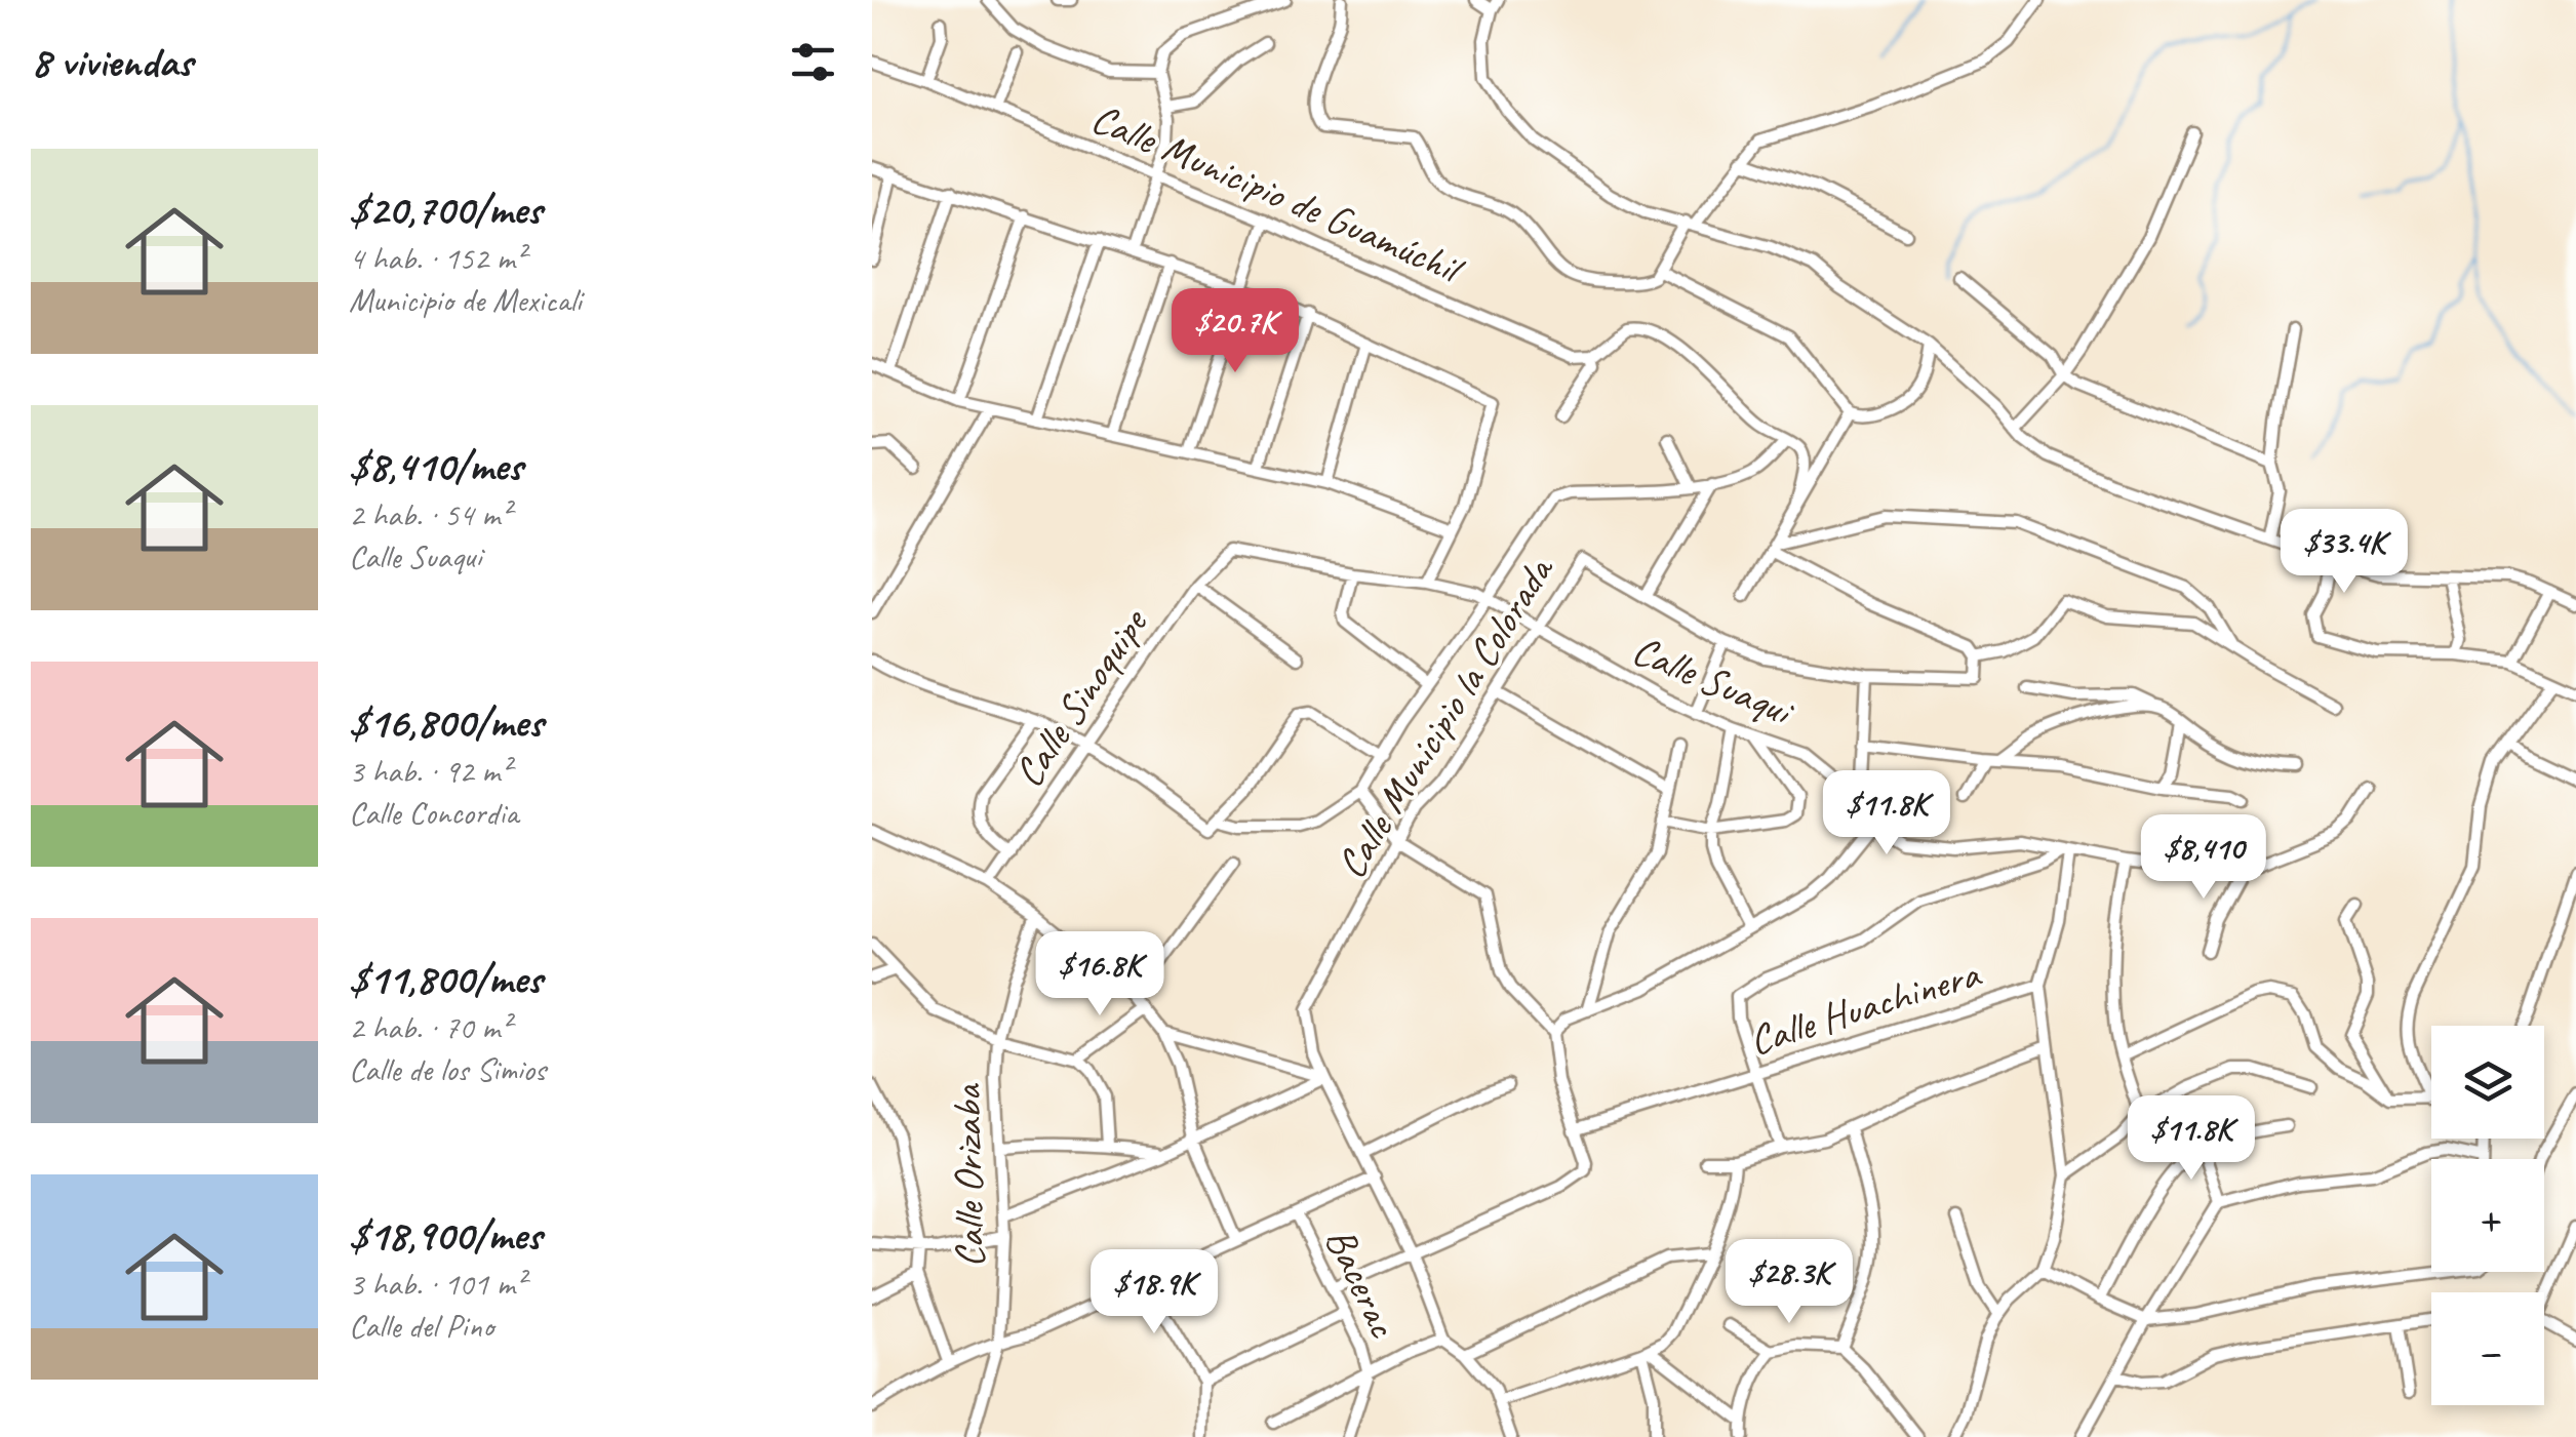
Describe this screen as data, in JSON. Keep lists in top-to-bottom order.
{
  "streets": {
    "street": [
      "Calle Municipio de Guamúchil",
      "Calle Suaqui",
      "Calle Sinoquipe",
      "Calle Municipio la Colorada",
      "Calle Huachinera",
      "Calle Orizaba",
      "Bacerac"
    ]
  },
  "crossings": [
    ["Calle Suaqui", "Calle Sinoquipe"],
    ["Calle Suaqui", "Calle Municipio la Colorada"]
  ],
  "page": {
    "heading": "8 viviendas",
    "list": [
      {
        "name": "$20,700/mes",
        "note": "4 hab. · 152 m² · Municipio de Mexicali"
      },
      {
        "name": "$8,410/mes",
        "note": "2 hab. · 54 m² · Calle Suaqui"
      },
      {
        "name": "$16,800/mes",
        "note": "3 hab. · 92 m² · Calle Concordia"
      },
      {
        "name": "$11,800/mes",
        "note": "2 hab. · 70 m² · Calle de los Simios"
      },
      {
        "name": "$18,900/mes",
        "note": "3 hab. · 101 m² · Calle del Pino"
      }
    ],
    "price": [
      "$20.7K",
      "$33.4K",
      "$11.8K",
      "$8,410",
      "$16.8K",
      "$11.8K",
      "$28.3K",
      "$18.9K"
    ],
    "map_buttons": ["+", "−"]
  }
}
